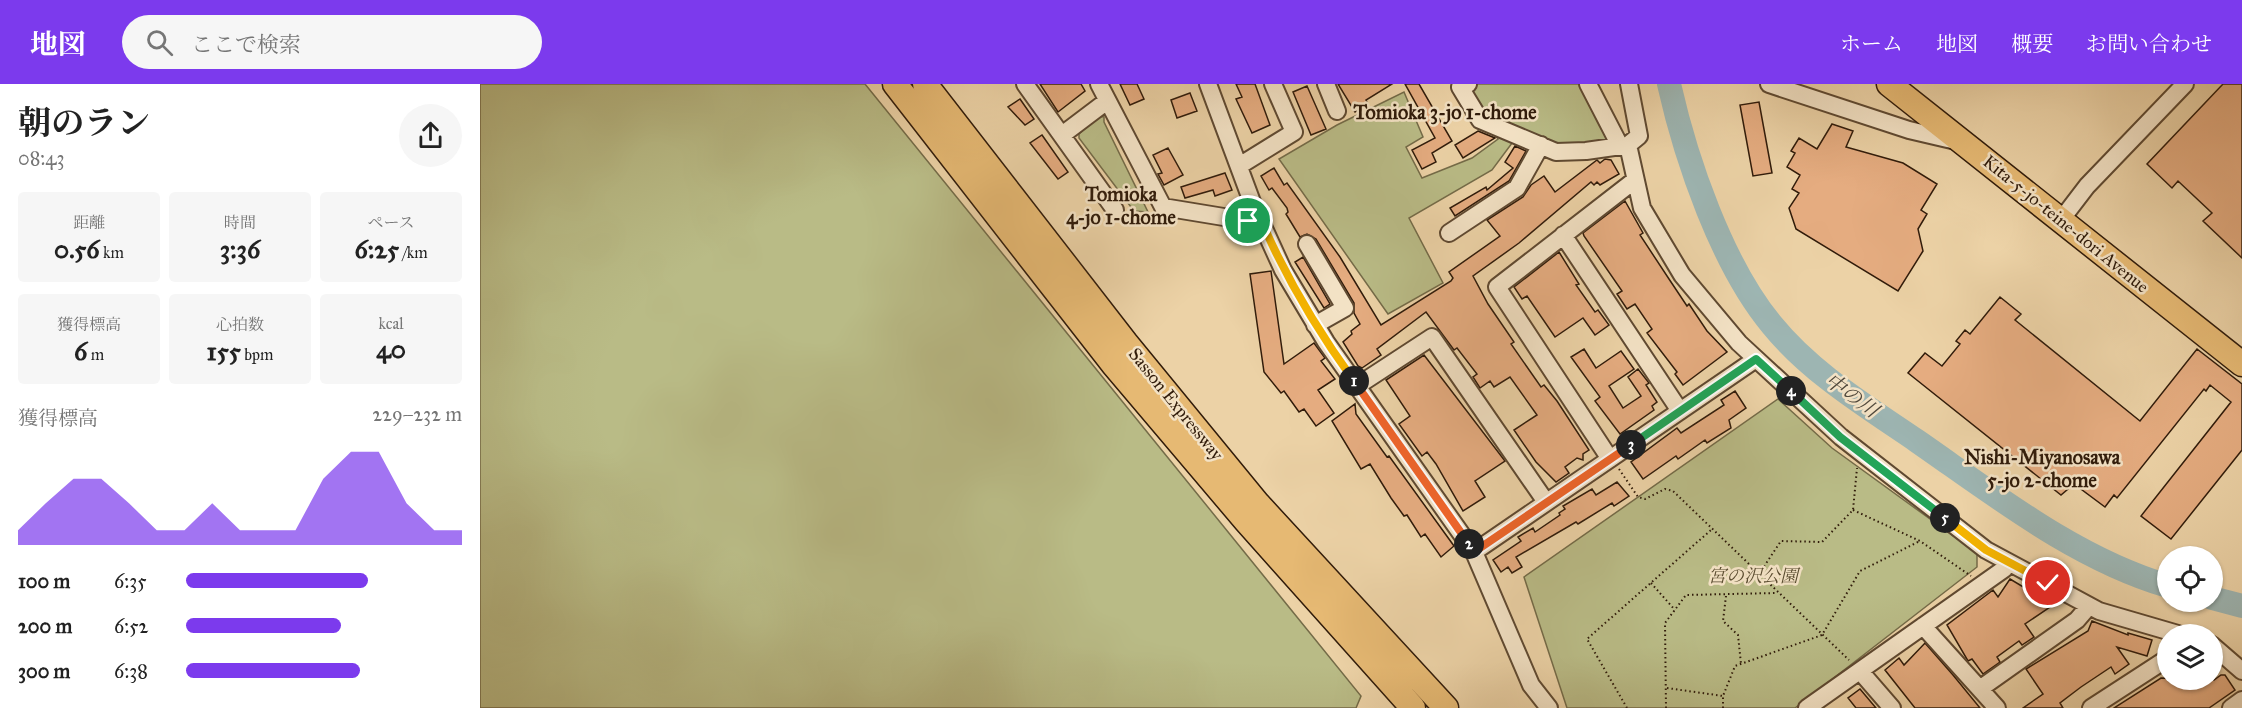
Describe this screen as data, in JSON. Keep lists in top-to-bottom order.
{
  "streets": {
    "highway": ["Kita-5-jo-teine-dori Avenue", "Sasson Expressway"]
  },
  "districts": ["Tomioka 3-jo 1-chome", "Tomioka 4-jo 1-chome", "Nishi-Miyanosawa 5-jo 2-chome"],
  "water": ["中の川"],
  "parks": ["宮の沢公園"],
  "page": {
    "header": "地図",
    "search": "ここで検索",
    "nav": [
      "ホーム",
      "地図",
      "概要",
      "お問い合わせ"
    ],
    "heading": ["朝のラン", "08:43"],
    "stats": [
      ["距離", "0.56 km"],
      ["時間", "3:36"],
      ["ペース", "6:25 /km"],
      ["獲得標高", "6 m"],
      ["心拍数", "155 bpm"],
      ["kcal", "40"]
    ],
    "pins": [
      "1",
      "4",
      "3",
      "5",
      "2"
    ],
    "chart": ["獲得標高", "229–232 m"],
    "list": [
      {
        "name": "100 m",
        "note": "6:35"
      },
      {
        "name": "200 m",
        "note": "6:52"
      },
      {
        "name": "300 m",
        "note": "6:38"
      }
    ]
  }
}
